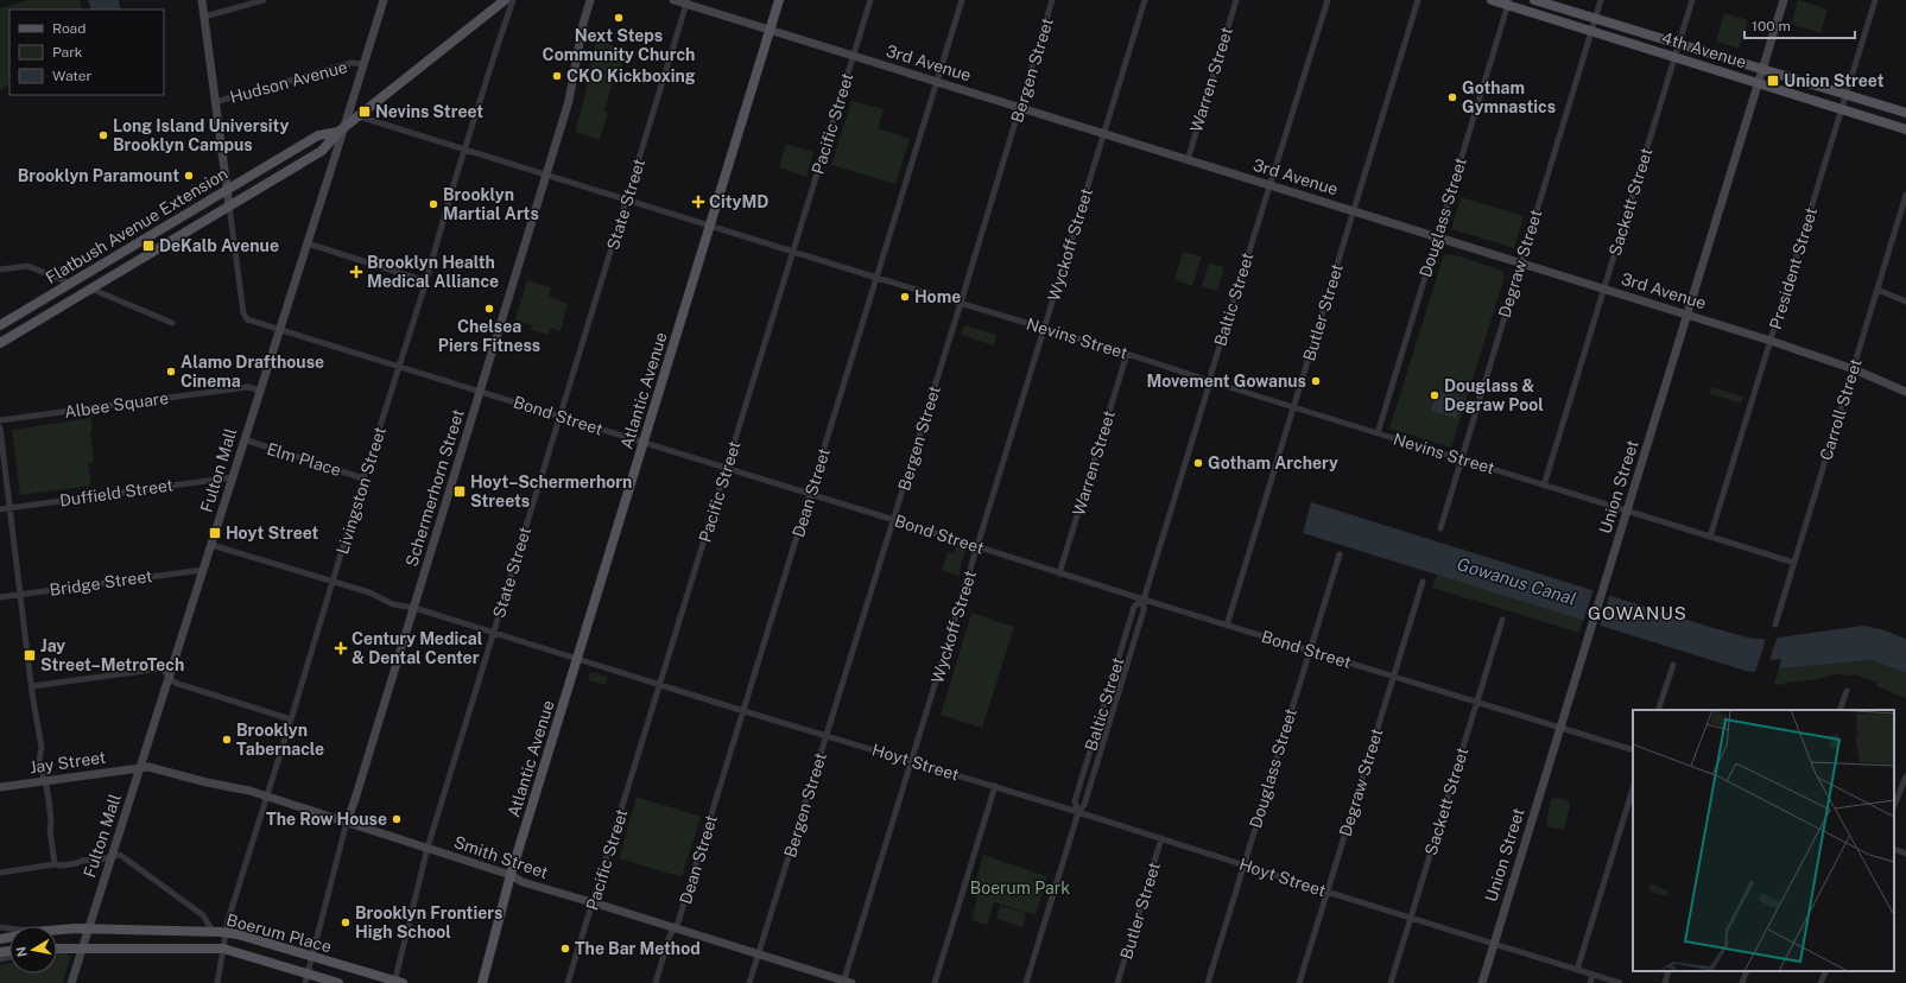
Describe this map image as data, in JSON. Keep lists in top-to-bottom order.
{
  "streets": {
    "main road": [
      "4th Avenue",
      "3rd Avenue",
      "Flatbush Avenue Extension",
      "Atlantic Avenue",
      "Fulton Mall",
      "Union Street",
      "Schermerhorn Street",
      "Jay Street",
      "Smith Street",
      "Boerum Place"
    ],
    "street": [
      "Bergen Street",
      "Warren Street",
      "Hudson Avenue",
      "Pacific Street",
      "Sackett Street",
      "State Street",
      "Douglass Street",
      "Wyckoff Street",
      "Degraw Street",
      "President Street",
      "Baltic Street",
      "Butler Street",
      "Nevins Street",
      "Albee Square",
      "Carroll Street",
      "Bond Street",
      "Elm Place",
      "Livingston Street",
      "Duffield Street",
      "Dean Street",
      "Bridge Street",
      "Hoyt Street"
    ]
  },
  "crossings": [
    ["4th Avenue", "Sackett Street"],
    ["4th Avenue", "Douglass Street"],
    ["4th Avenue", "Degraw Street"],
    ["4th Avenue", "President Street"],
    ["4th Avenue", "Union Street"],
    ["3rd Avenue", "Bergen Street"],
    ["3rd Avenue", "Warren Street"],
    ["3rd Avenue", "Pacific Street"],
    ["3rd Avenue", "Sackett Street"],
    ["3rd Avenue", "State Street"],
    ["3rd Avenue", "Douglass Street"],
    ["3rd Avenue", "Wyckoff Street"],
    ["3rd Avenue", "Degraw Street"],
    ["3rd Avenue", "President Street"],
    ["3rd Avenue", "Baltic Street"],
    ["3rd Avenue", "Butler Street"],
    ["3rd Avenue", "Atlantic Avenue"],
    ["3rd Avenue", "Carroll Street"],
    ["3rd Avenue", "Union Street"],
    ["3rd Avenue", "Dean Street"],
    ["Bergen Street", "Nevins Street"],
    ["Bergen Street", "Bond Street"],
    ["Bergen Street", "Hoyt Street"],
    ["Bergen Street", "Smith Street"],
    ["Warren Street", "Nevins Street"],
    ["Warren Street", "Bond Street"],
    ["Hudson Avenue", "Fulton Mall"],
    ["Pacific Street", "Nevins Street"],
    ["Pacific Street", "Bond Street"],
    ["Pacific Street", "Hoyt Street"],
    ["Pacific Street", "Smith Street"],
    ["Sackett Street", "Nevins Street"],
    ["Sackett Street", "Bond Street"],
    ["Sackett Street", "Hoyt Street"],
    ["State Street", "Nevins Street"],
    ["State Street", "Bond Street"],
    ["State Street", "Hoyt Street"],
    ["State Street", "Smith Street"],
    ["State Street", "Boerum Place"],
    ["Douglass Street", "Nevins Street"],
    ["Douglass Street", "Bond Street"],
    ["Douglass Street", "Hoyt Street"],
    ["Flatbush Avenue Extension", "Bond Street"],
    ["Flatbush Avenue Extension", "Fulton Mall"],
    ["Wyckoff Street", "Nevins Street"],
    ["Wyckoff Street", "Bond Street"],
    ["Wyckoff Street", "Hoyt Street"],
    ["Wyckoff Street", "Smith Street"],
    ["Degraw Street", "Nevins Street"],
    ["Degraw Street", "Bond Street"],
    ["Degraw Street", "Hoyt Street"],
    ["President Street", "Nevins Street"],
    ["Baltic Street", "Nevins Street"],
    ["Baltic Street", "Bond Street"],
    ["Baltic Street", "Hoyt Street"],
    ["Butler Street", "Nevins Street"],
    ["Butler Street", "Bond Street"],
    ["Butler Street", "Hoyt Street"],
    ["Nevins Street", "Atlantic Avenue"],
    ["Nevins Street", "Carroll Street"],
    ["Nevins Street", "Union Street"],
    ["Nevins Street", "Schermerhorn Street"],
    ["Nevins Street", "Livingston Street"],
    ["Nevins Street", "Dean Street"],
    ["Atlantic Avenue", "Bond Street"],
    ["Atlantic Avenue", "Hoyt Street"],
    ["Atlantic Avenue", "Smith Street"],
    ["Albee Square", "Fulton Mall"],
    ["Bond Street", "Fulton Mall"],
    ["Bond Street", "Union Street"],
    ["Bond Street", "Schermerhorn Street"],
    ["Bond Street", "Livingston Street"],
    ["Bond Street", "Dean Street"],
    ["Elm Place", "Fulton Mall"],
    ["Elm Place", "Livingston Street"],
    ["Fulton Mall", "Duffield Street"],
    ["Fulton Mall", "Bridge Street"],
    ["Fulton Mall", "Jay Street"],
    ["Fulton Mall", "Hoyt Street"],
    ["Fulton Mall", "Smith Street"],
    ["Fulton Mall", "Boerum Place"],
    ["Union Street", "Hoyt Street"],
    ["Schermerhorn Street", "Hoyt Street"],
    ["Schermerhorn Street", "Smith Street"],
    ["Schermerhorn Street", "Boerum Place"],
    ["Livingston Street", "Hoyt Street"],
    ["Livingston Street", "Smith Street"],
    ["Livingston Street", "Boerum Place"],
    ["Dean Street", "Hoyt Street"],
    ["Dean Street", "Smith Street"],
    ["Jay Street", "Smith Street"]
  ],
  "districts": ["GOWANUS"],
  "water": ["Gowanus Canal"],
  "parks": ["Boerum Park"],
  "places": {
    "other": [
      "Next Steps Community Church",
      "CKO Kickboxing",
      "Gotham Gymnastics",
      "Long Island University Brooklyn Campus",
      "Brooklyn Paramount",
      "Brooklyn Martial Arts",
      "Home",
      "Chelsea Piers Fitness",
      "Alamo Drafthouse Cinema",
      "Movement Gowanus",
      "Douglass & Degraw Pool",
      "Gotham Archery",
      "Brooklyn Tabernacle",
      "The Row House",
      "Brooklyn Frontiers High School",
      "The Bar Method"
    ],
    "transit": [
      "Union Street",
      "Nevins Street",
      "DeKalb Avenue",
      "Hoyt–Schermerhorn Streets",
      "Hoyt Street",
      "Jay Street–MetroTech"
    ],
    "health": ["CityMD", "Brooklyn Health Medical Alliance", "Century Medical & Dental Center"]
  },
  "legend": ["Road", "Park", "Water"],
  "scale_bar": "100 m",
  "north": "left"
}
